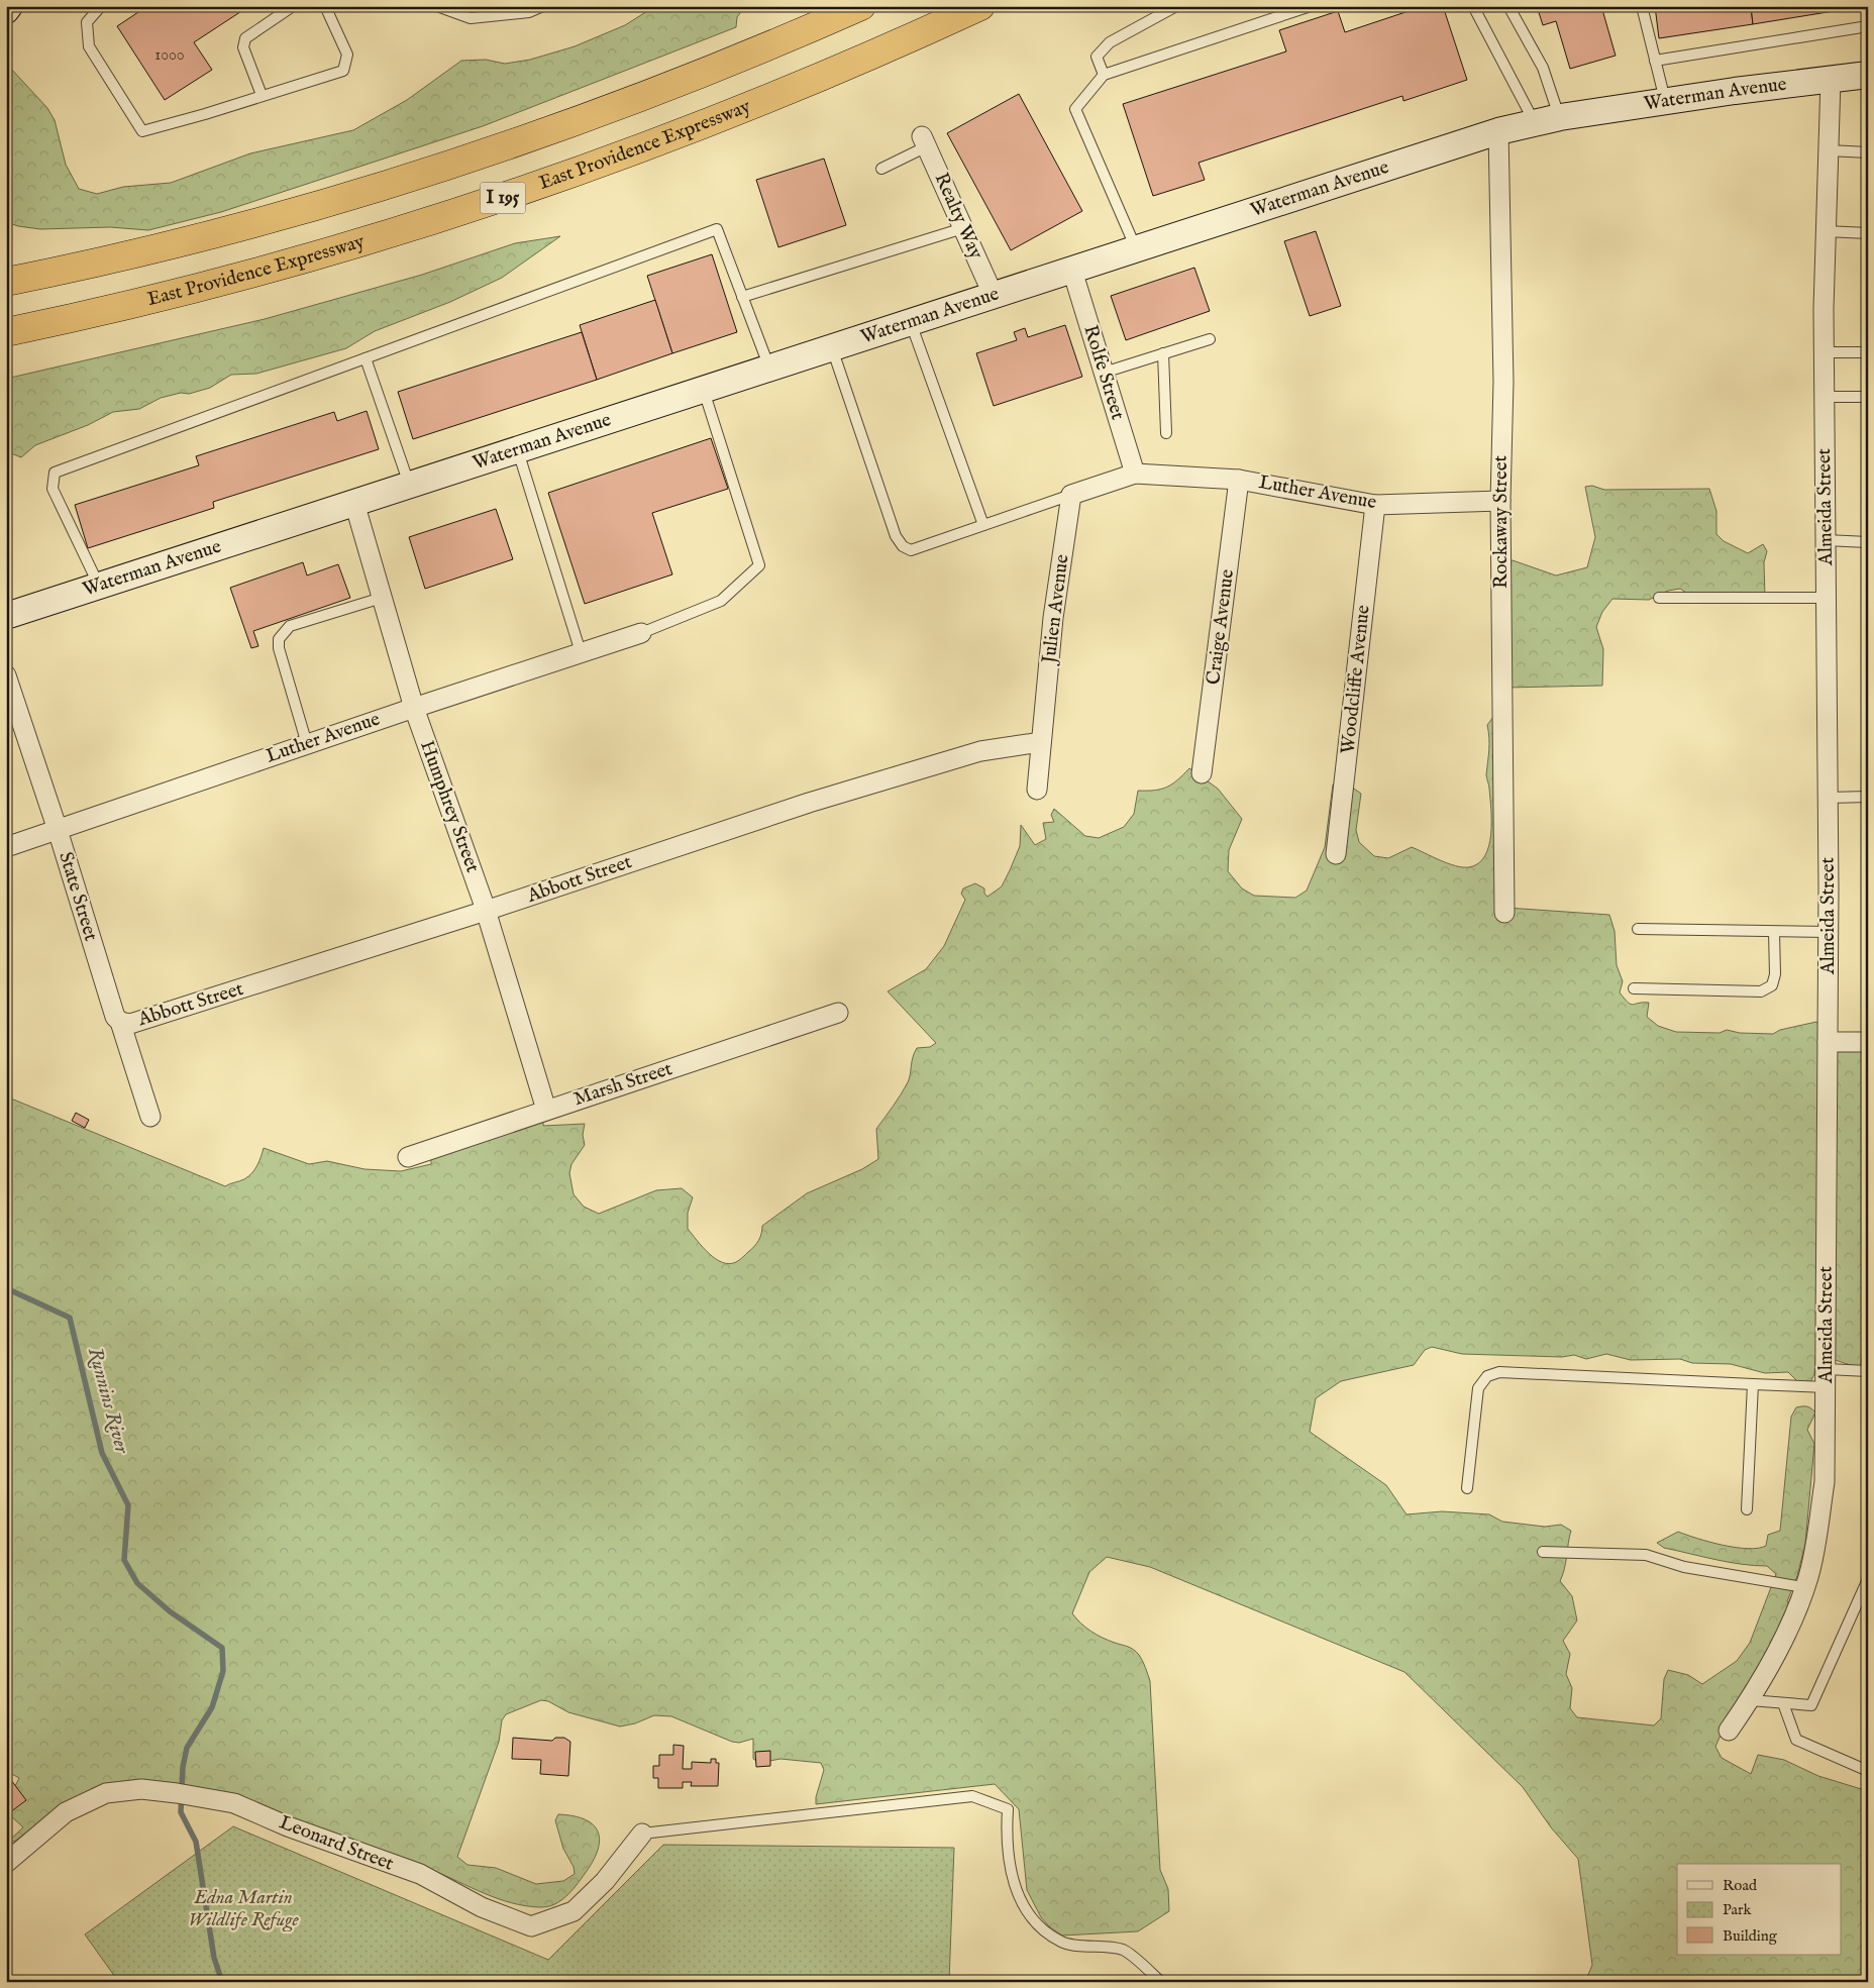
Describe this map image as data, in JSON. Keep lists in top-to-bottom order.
{
  "streets": {
    "highway": ["East Providence Expressway", "I 195"],
    "main road": ["Waterman Avenue"],
    "street": [
      "Realty Way",
      "Rolfe Street",
      "Luther Avenue",
      "Almeida Street",
      "Rockaway Street",
      "Julien Avenue",
      "Craige Avenue",
      "Woodcliffe Avenue",
      "Humphrey Street",
      "Abbott Street",
      "State Street",
      "Marsh Street",
      "Leonard Street"
    ]
  },
  "crossings": [
    ["Waterman Avenue", "Realty Way"],
    ["Waterman Avenue", "Rolfe Street"],
    ["Waterman Avenue", "Almeida Street"],
    ["Waterman Avenue", "Rockaway Street"],
    ["Waterman Avenue", "Humphrey Street"],
    ["Rolfe Street", "Luther Avenue"],
    ["Luther Avenue", "Rockaway Street"],
    ["Luther Avenue", "Craige Avenue"],
    ["Luther Avenue", "Woodcliffe Avenue"],
    ["Luther Avenue", "Humphrey Street"],
    ["Luther Avenue", "State Street"],
    ["Julien Avenue", "Abbott Street"],
    ["Humphrey Street", "Abbott Street"],
    ["Humphrey Street", "Marsh Street"],
    ["Abbott Street", "State Street"]
  ],
  "water": ["Runnins River"],
  "parks": ["Edna Martin Wildlife Refuge"],
  "house_numbers": ["1000"],
  "legend": ["Road", "Park", "Building"]
}
